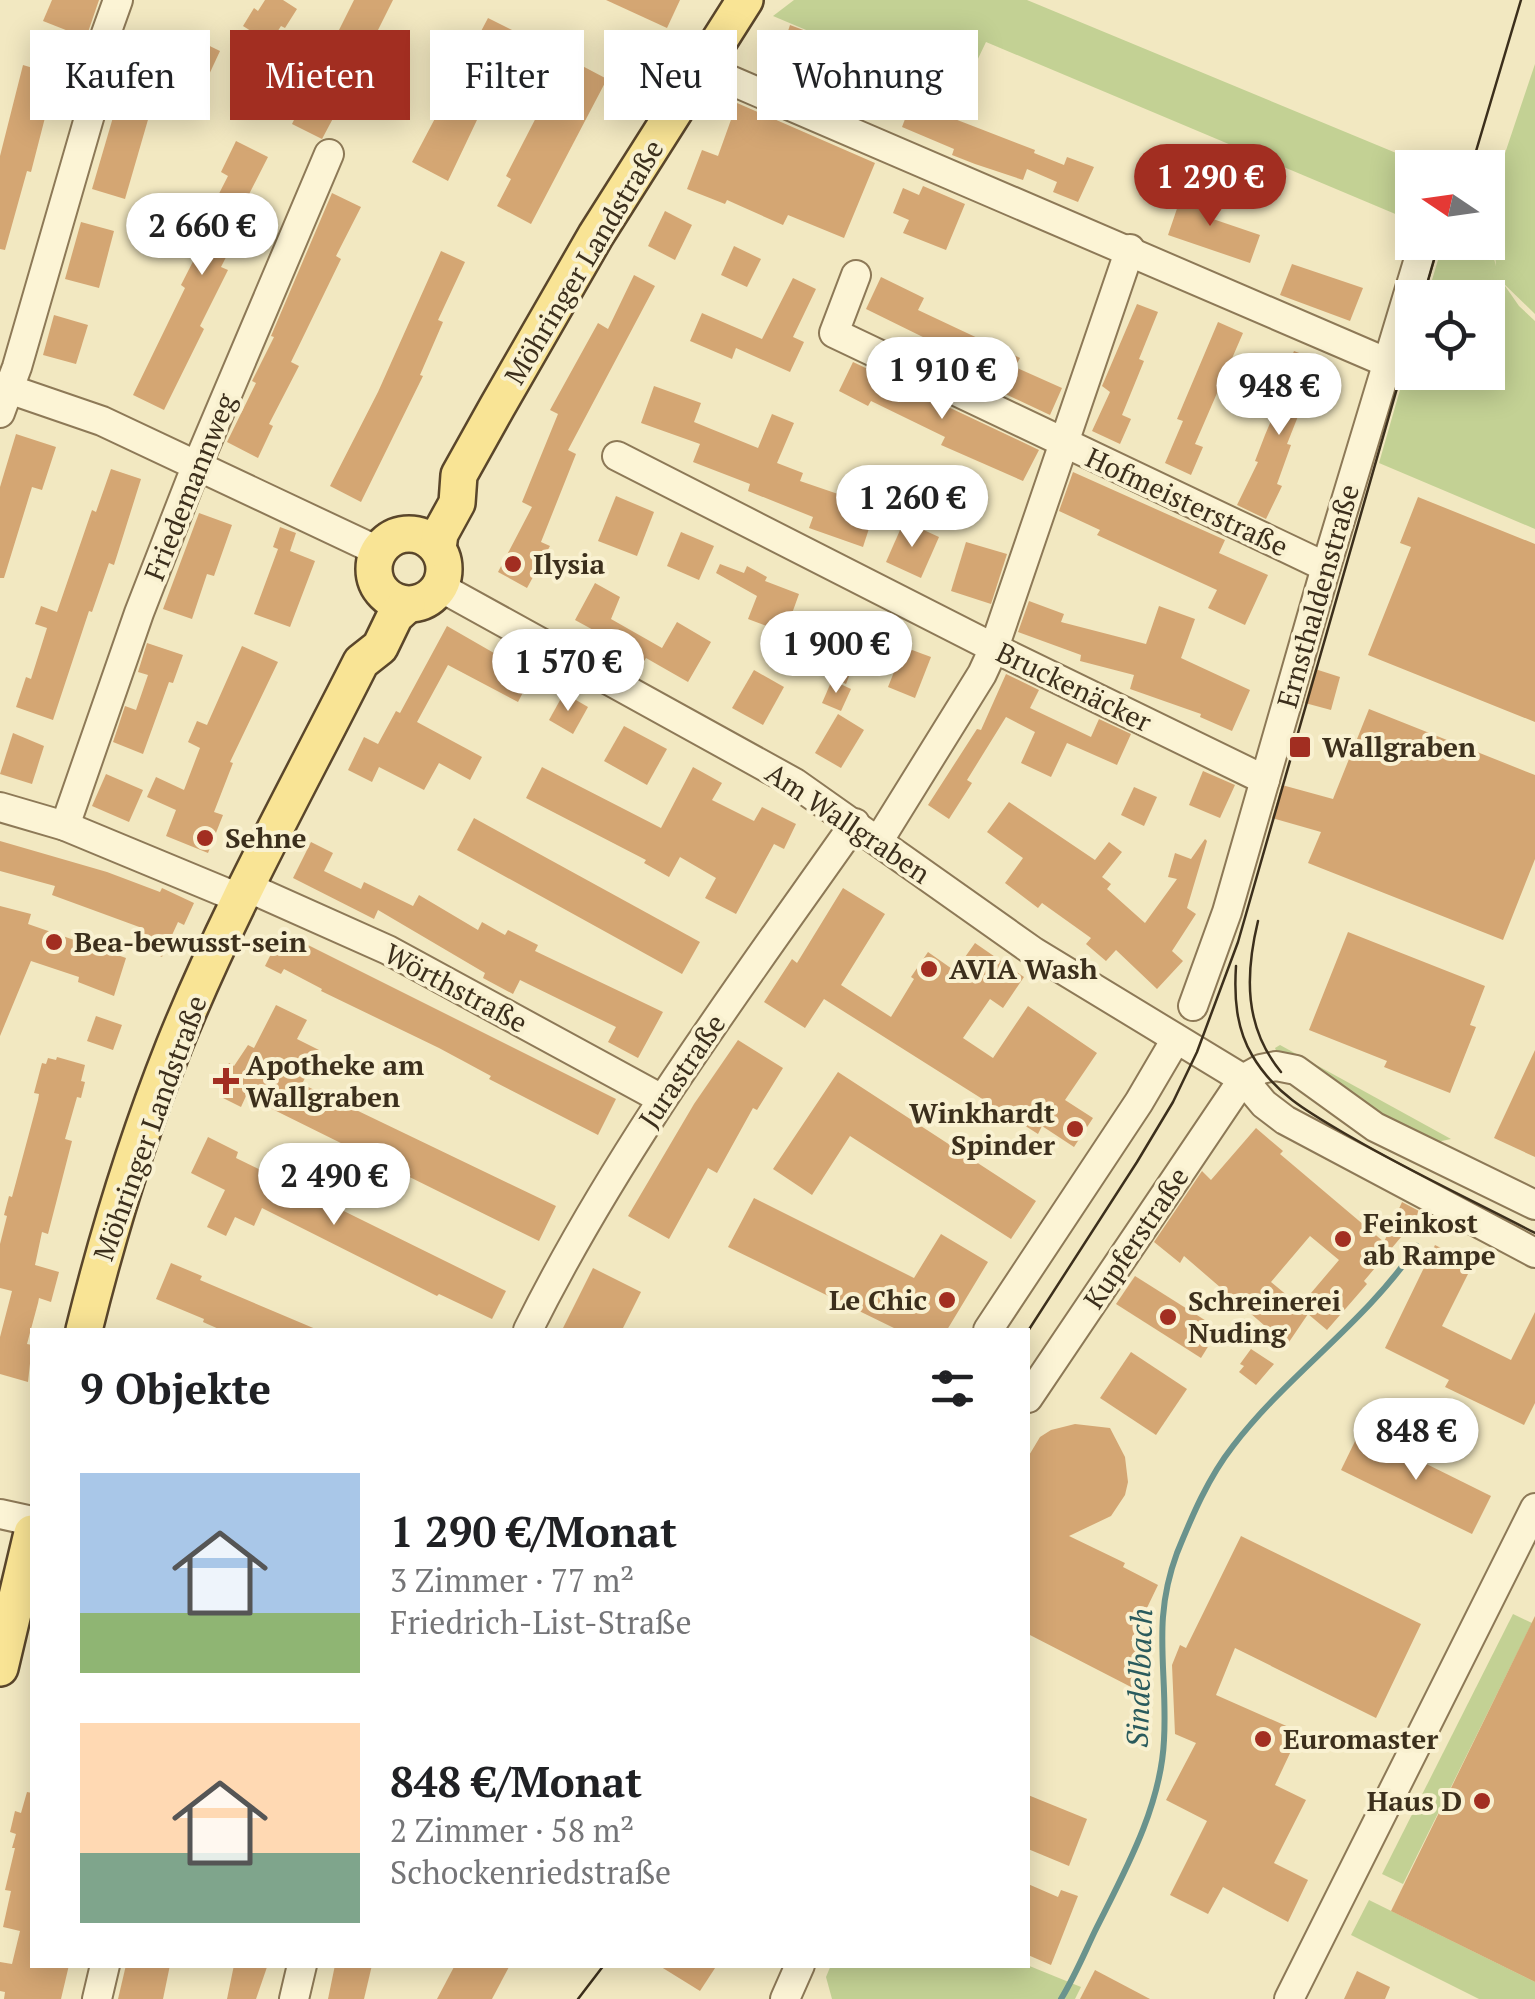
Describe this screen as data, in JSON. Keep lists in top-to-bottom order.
{
  "streets": {
    "main road": ["Möhringer Landstraße"],
    "street": [
      "Friedemannweg",
      "Hofmeisterstraße",
      "Ernsthaldenstraße",
      "Bruckenäcker",
      "Am Wallgraben",
      "Wörthstraße",
      "Jurastraße",
      "Kupferstraße"
    ]
  },
  "crossings": [
    ["Möhringer Landstraße", "Am Wallgraben"],
    ["Möhringer Landstraße", "Wörthstraße"],
    ["Friedemannweg", "Wörthstraße"],
    ["Hofmeisterstraße", "Ernsthaldenstraße"],
    ["Ernsthaldenstraße", "Bruckenäcker"],
    ["Am Wallgraben", "Jurastraße"],
    ["Am Wallgraben", "Kupferstraße"],
    ["Wörthstraße", "Jurastraße"]
  ],
  "water": ["Sindelbach"],
  "places": {
    "other": [
      "Ilysia",
      "Sehne",
      "Bea-bewusst-sein",
      "AVIA Wash",
      "Winkhardt Spinder",
      "Feinkost ab Rampe",
      "Le Chic",
      "Schreinerei Nuding",
      "Euromaster",
      "Haus D"
    ],
    "transit": ["Wallgraben"],
    "health": ["Apotheke am Wallgraben"]
  },
  "north": "left",
  "page": {
    "chip": [
      "Kaufen",
      "Mieten",
      "Filter",
      "Neu",
      "Wohnung"
    ],
    "price": [
      "1 290 €",
      "2 660 €",
      "1 910 €",
      "948 €",
      "1 260 €",
      "1 900 €",
      "1 570 €",
      "2 490 €",
      "848 €"
    ],
    "heading": "9 Objekte",
    "list": [
      {
        "name": "1 290 €/Monat",
        "note": "3 Zimmer · 77 m² · Friedrich-List-Straße"
      },
      {
        "name": "848 €/Monat",
        "note": "2 Zimmer · 58 m² · Schockenriedstraße"
      }
    ]
  }
}
